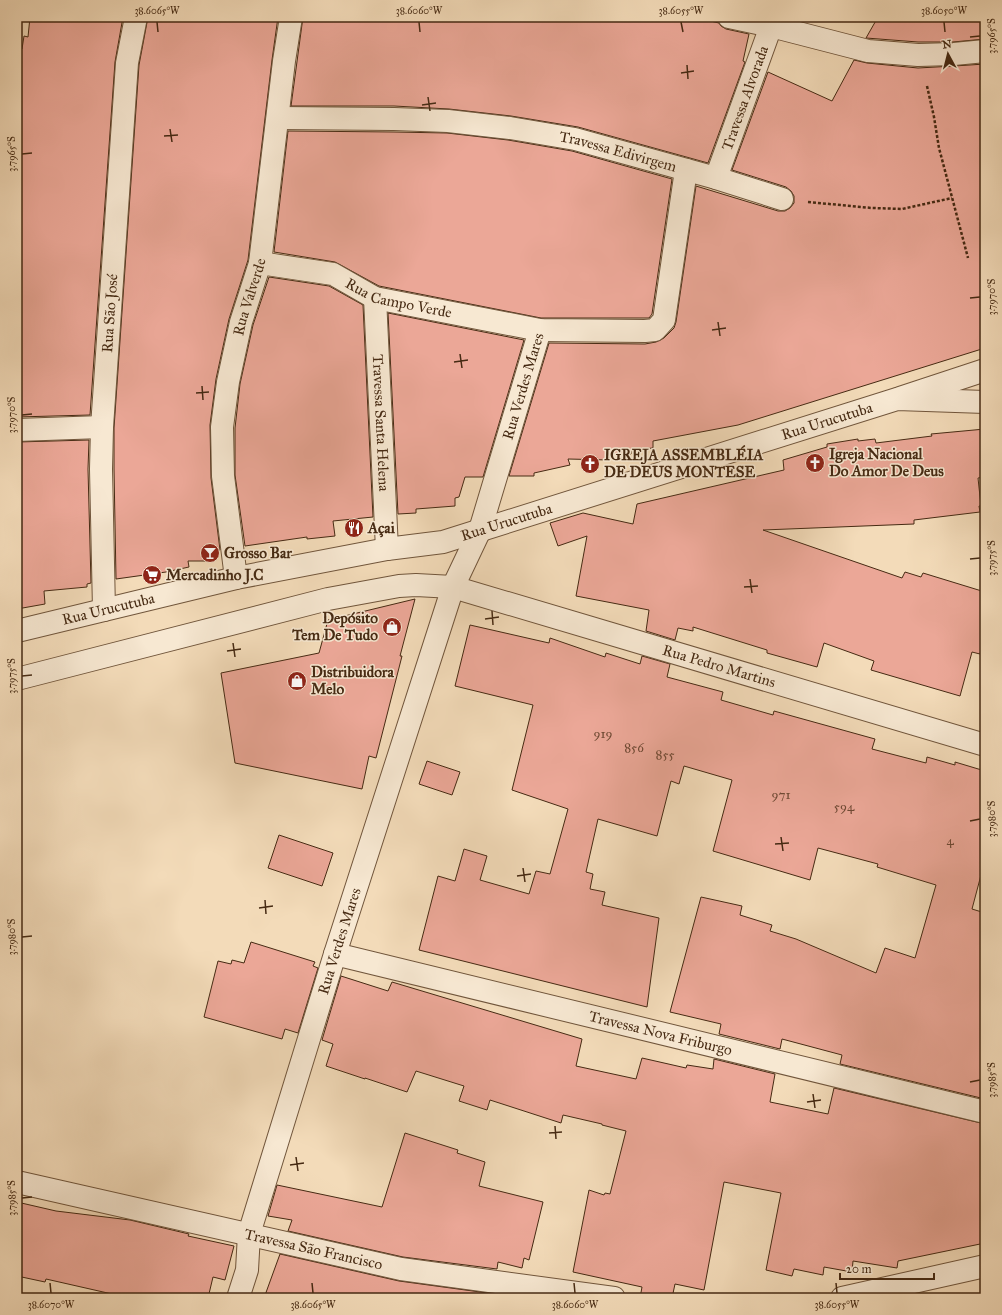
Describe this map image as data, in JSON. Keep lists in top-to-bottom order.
{
  "streets": {
    "street": [
      "Travessa Alvorada",
      "Travessa Edivirgem",
      "Rua Campo Verde",
      "Rua Valverde",
      "Rua São José",
      "Rua Verdes Mares",
      "Rua Urucutuba",
      "Travessa Santa Helena",
      "Rua Pedro Martins",
      "Travessa Nova Friburgo",
      "Travessa São Francisco"
    ]
  },
  "crossings": [
    ["Travessa Alvorada", "Travessa Edivirgem"],
    ["Travessa Edivirgem", "Rua Valverde"],
    ["Travessa Edivirgem", "Rua Verdes Mares"],
    ["Rua Campo Verde", "Rua Valverde"],
    ["Rua Campo Verde", "Rua Verdes Mares"],
    ["Rua Campo Verde", "Travessa Santa Helena"],
    ["Rua Valverde", "Rua Urucutuba"],
    ["Rua São José", "Rua Urucutuba"],
    ["Rua Verdes Mares", "Rua Urucutuba"],
    ["Rua Verdes Mares", "Rua Pedro Martins"],
    ["Rua Verdes Mares", "Travessa Nova Friburgo"],
    ["Rua Verdes Mares", "Travessa São Francisco"],
    ["Rua Urucutuba", "Travessa Santa Helena"]
  ],
  "places": {
    "church": ["Igreja Nacional Do Amor De Deus", "IGREJA ASSEMBLÉIA DE DEUS MONTESE"],
    "restaurant": ["Açai"],
    "bar": ["Grosso Bar"],
    "supermarket": ["Mercadinho J.C"],
    "shop": ["Depósito Tem De Tudo", "Distribuidora Melo"]
  },
  "house_numbers": [
    "919",
    "856",
    "855",
    "971",
    "594",
    "4"
  ],
  "scale_bar": "20 m",
  "north": "top",
  "coordinates": [
    "38.6065°W",
    "38.6060°W",
    "38.6055°W",
    "38.6050°W",
    "3.7965°S",
    "3.7970°S",
    "3.7975°S",
    "3.7980°S",
    "3.7985°S",
    "38.6070°W"
  ]
}
